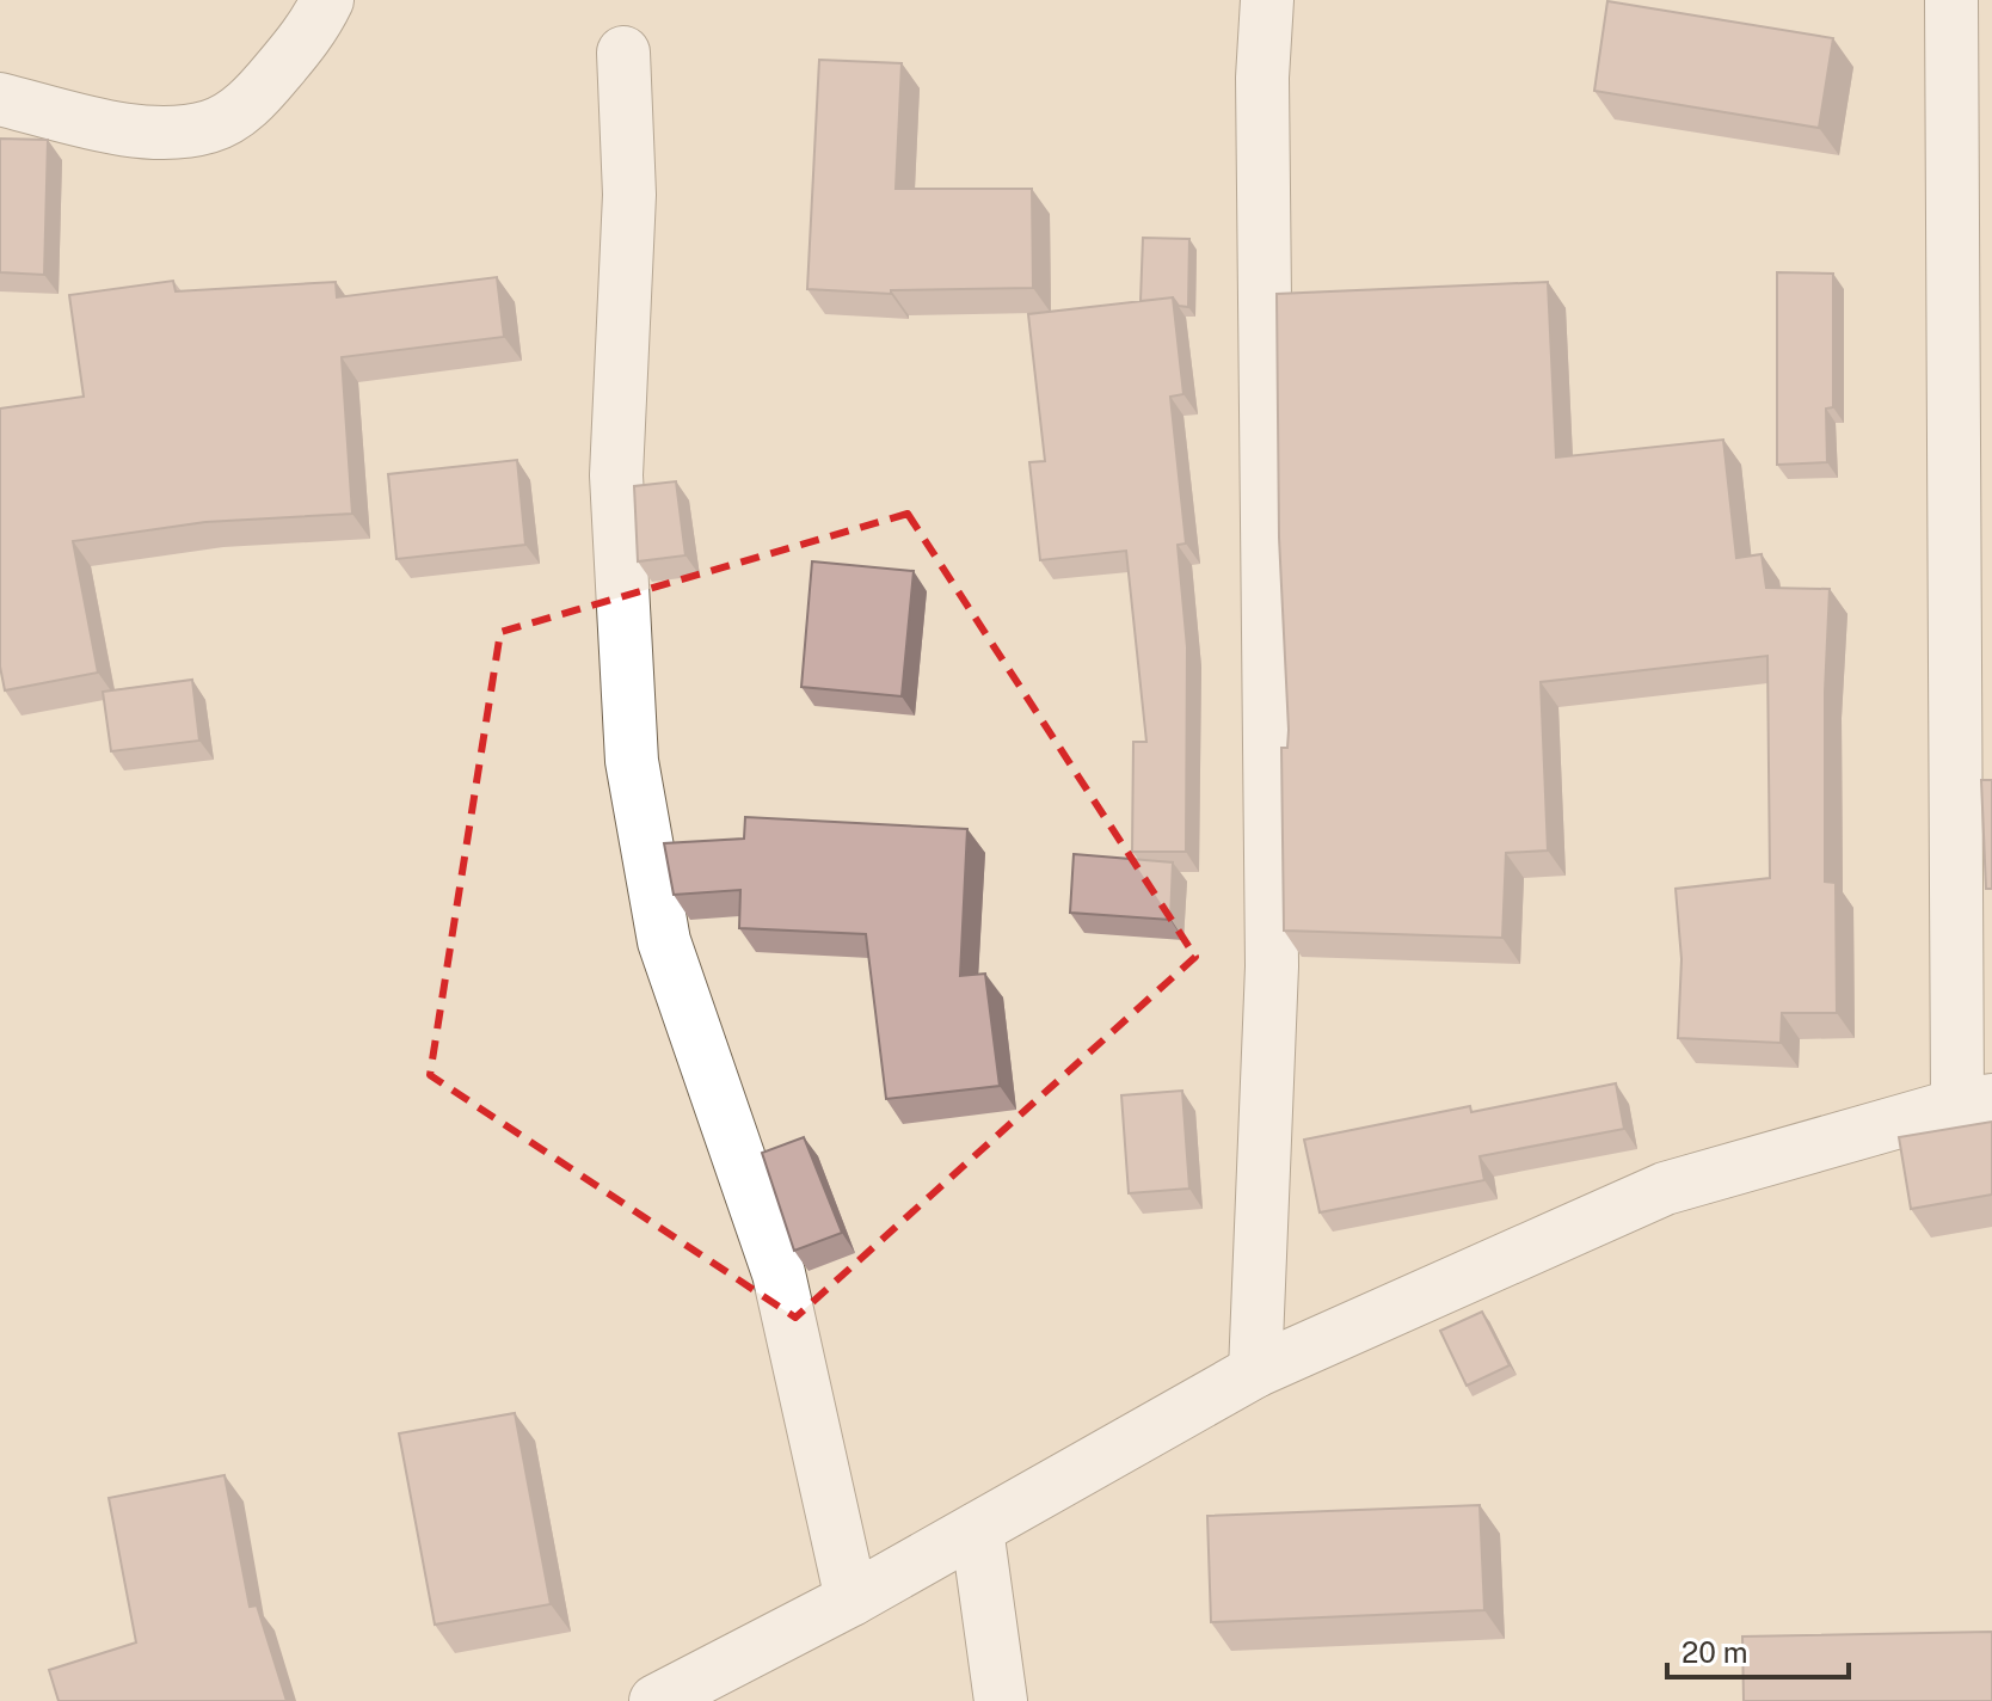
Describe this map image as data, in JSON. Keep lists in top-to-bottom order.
{
  "scale_bar": "20 m"
}
